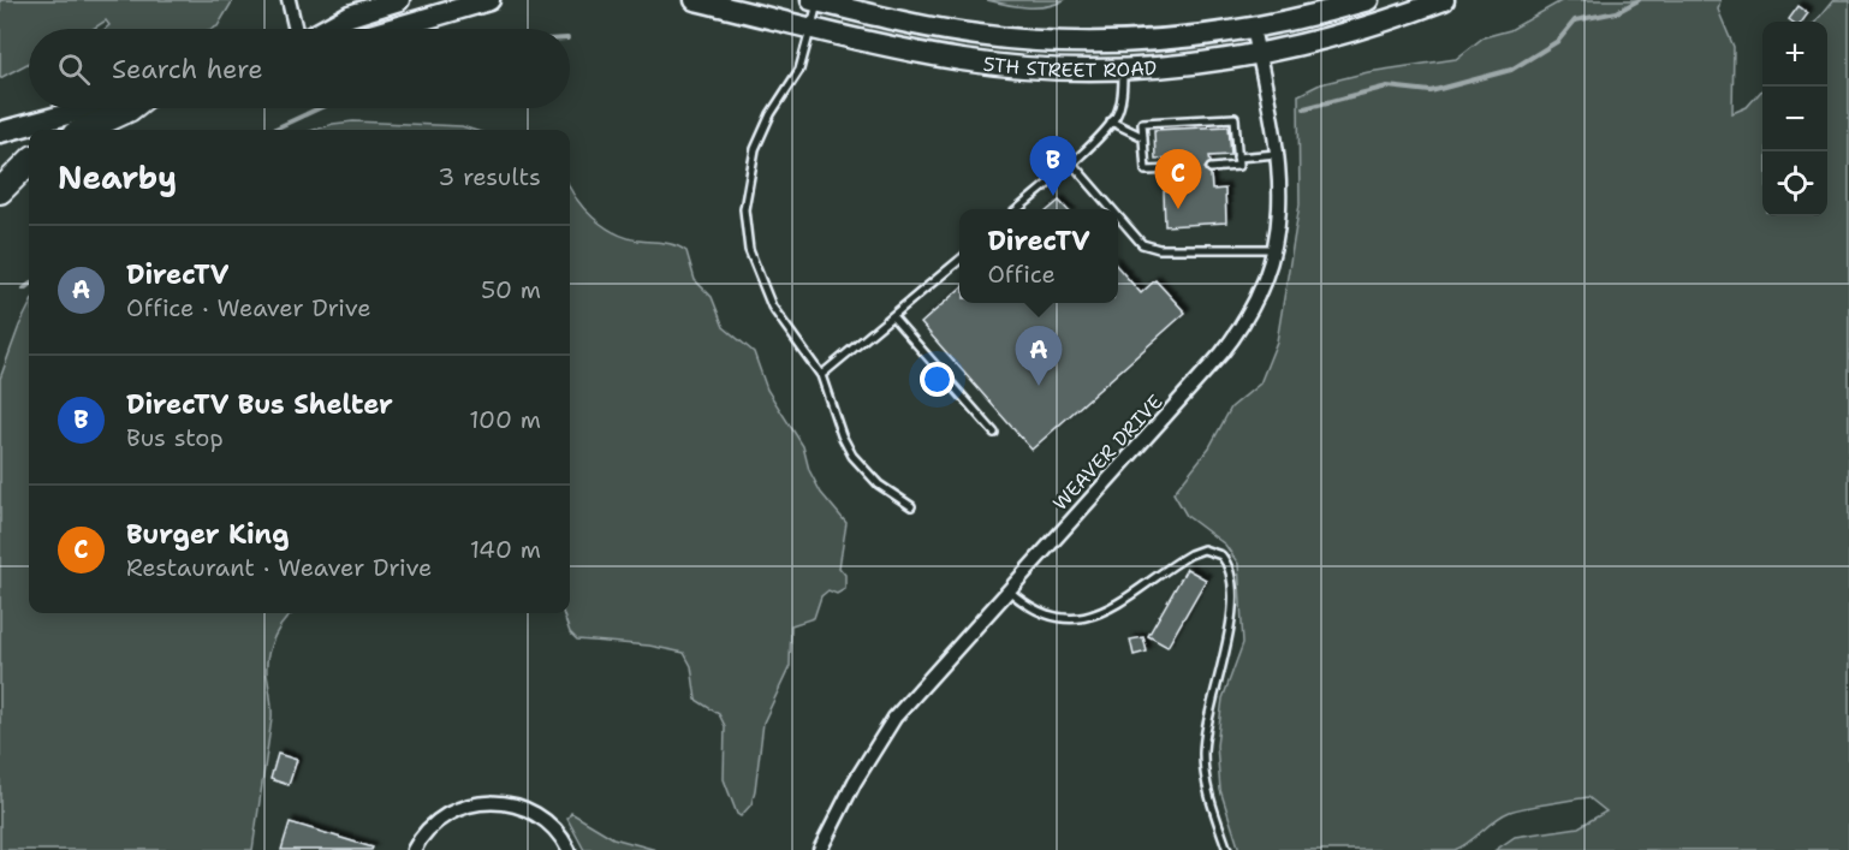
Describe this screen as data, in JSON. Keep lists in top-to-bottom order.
{
  "streets": {
    "main road": ["5TH STREET ROAD"],
    "street": ["WEAVER DRIVE"]
  },
  "crossings": [
    ["5TH STREET ROAD", "WEAVER DRIVE"]
  ],
  "page": {
    "map_buttons": ["+", "−"],
    "search": "Search here",
    "heading": ["Nearby", "3 results"],
    "pins": ["B", "C", "A"],
    "popup": ["DirecTV", "Office"],
    "list": [
      {
        "mark": "A",
        "name": "DirecTV",
        "note": "Office · Weaver Drive",
        "value": "50 m"
      },
      {
        "mark": "B",
        "name": "DirecTV Bus Shelter",
        "note": "Bus stop",
        "value": "100 m"
      },
      {
        "mark": "C",
        "name": "Burger King",
        "note": "Restaurant · Weaver Drive",
        "value": "140 m"
      }
    ]
  }
}
